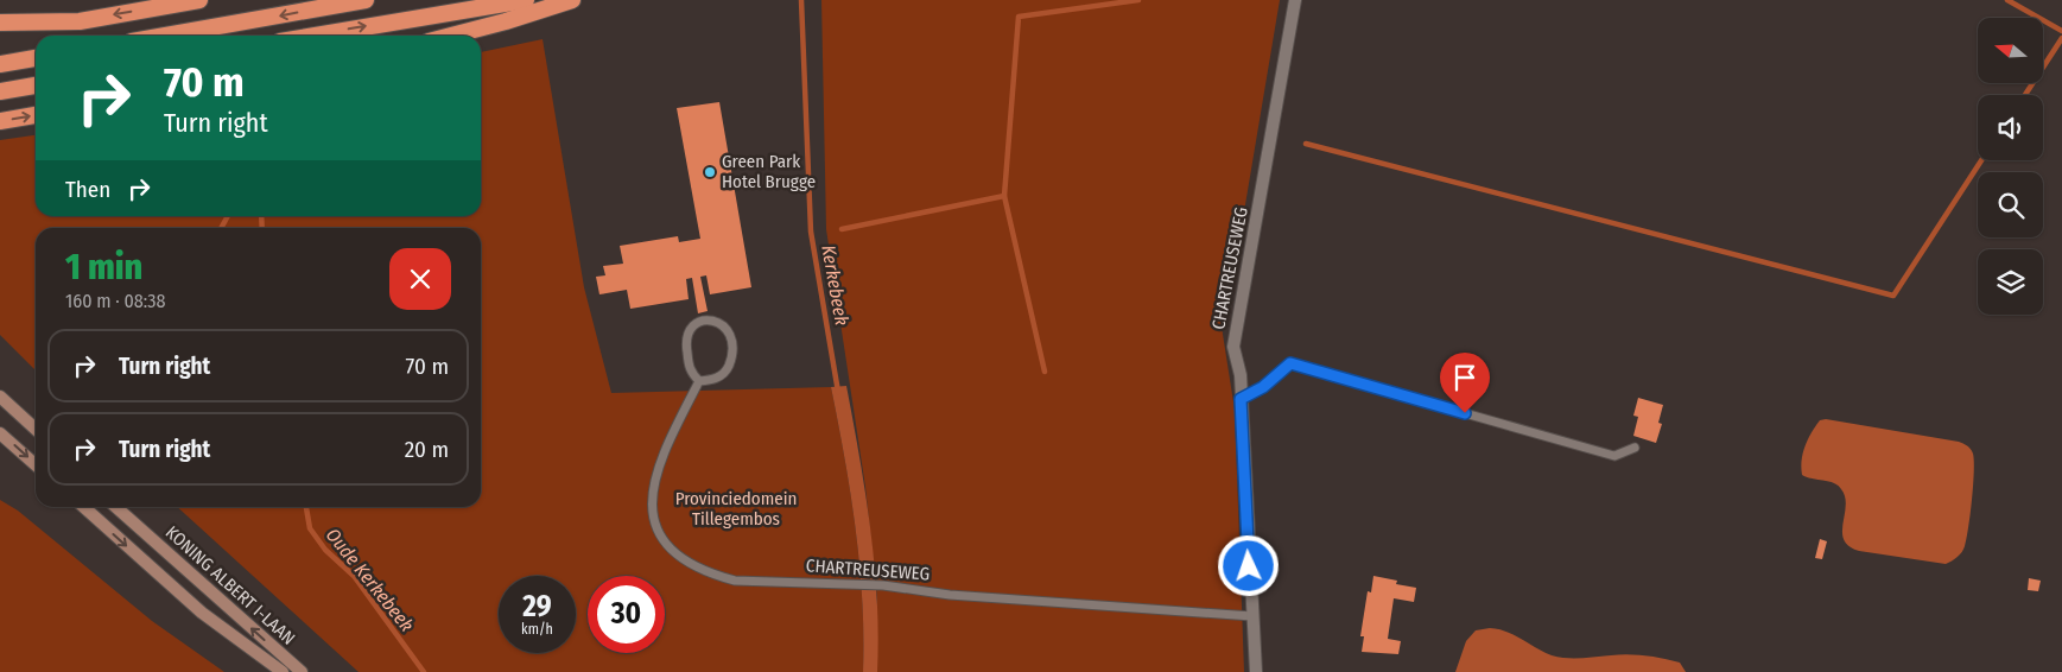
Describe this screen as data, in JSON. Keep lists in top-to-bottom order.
{
  "streets": {
    "main road": ["KONING ALBERT I-LAAN"],
    "street": ["CHARTREUSEWEG"]
  },
  "water": ["Kerkebeek", "Oude Kerkebeek"],
  "parks": ["Provinciedomein Tillegembos"],
  "places": ["Green Park Hotel Brugge"],
  "north": "left",
  "page": {
    "turn": ["70 m", "Turn right"],
    "then": "Then",
    "heading": ["1 min", "160 m · 08:38"],
    "list": [
      {
        "name": "Turn right",
        "value": "70 m"
      },
      {
        "name": "Turn right",
        "value": "20 m"
      }
    ],
    "speed": "29 km/h",
    "limit": "30"
  }
}
